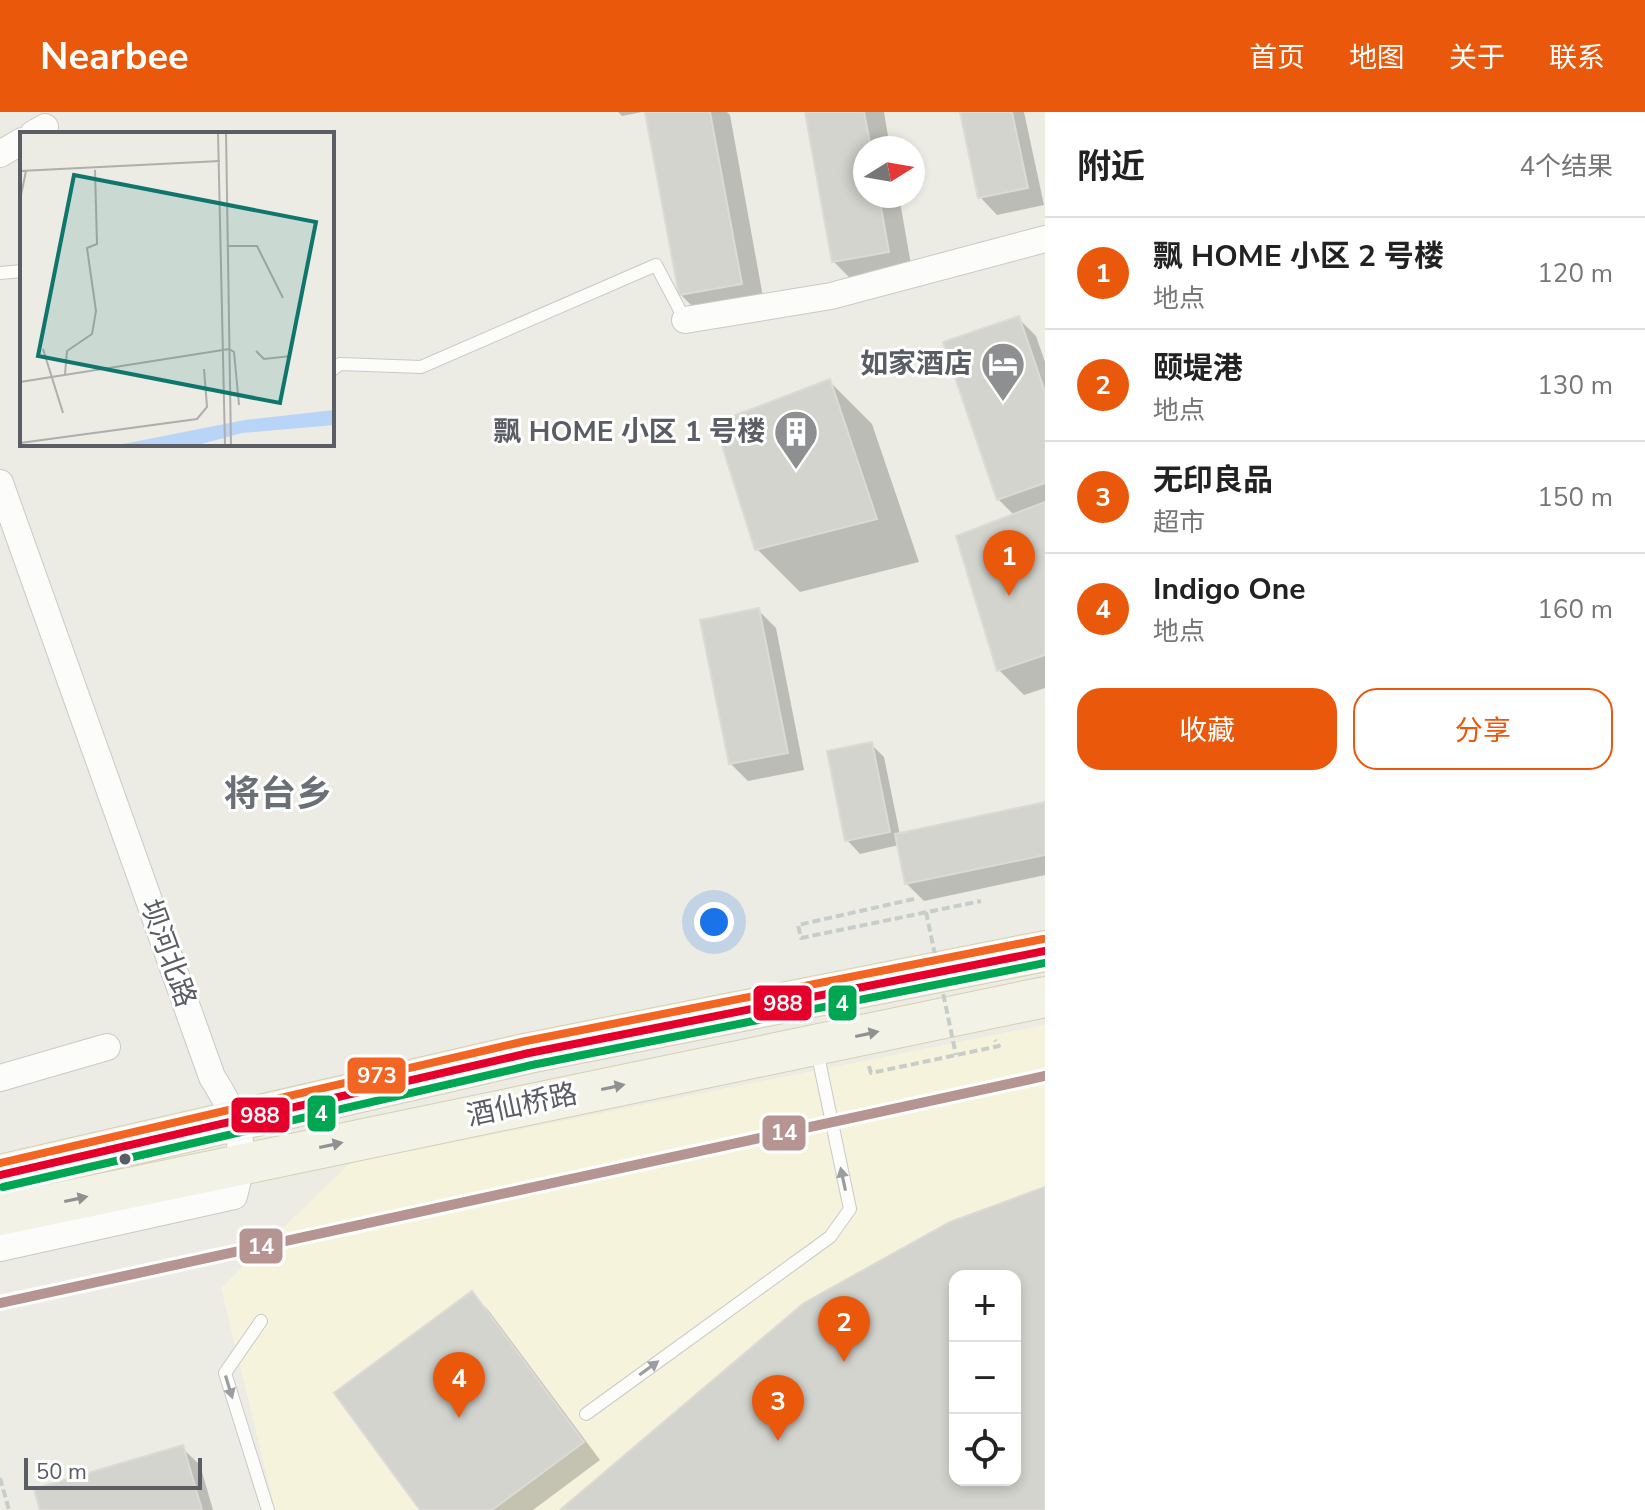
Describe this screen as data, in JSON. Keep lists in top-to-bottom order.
{
  "streets": {
    "main road": ["酒仙桥路"],
    "street": ["坝河北路"]
  },
  "crossings": [
    ["坝河北路", "酒仙桥路"]
  ],
  "districts": ["将台乡"],
  "places": {
    "hotel": ["如家酒店"],
    "building": ["飘 HOME 小区 1 号楼"]
  },
  "lines": [
    "transit line 973",
    "transit line 988",
    "transit line 4",
    "transit line 14"
  ],
  "scale_bar": "50 m",
  "north": "right",
  "page": {
    "header": "Nearbee",
    "nav": [
      "首页",
      "地图",
      "关于",
      "联系"
    ],
    "heading": ["附近", "4个结果"],
    "list": [
      {
        "mark": "1",
        "name": "飘 HOME 小区 2 号楼",
        "note": "地点",
        "value": "120 m"
      },
      {
        "mark": "2",
        "name": "颐堤港",
        "note": "地点",
        "value": "130 m"
      },
      {
        "mark": "3",
        "name": "无印良品",
        "note": "超市",
        "value": "150 m"
      },
      {
        "mark": "4",
        "name": "Indigo One",
        "note": "地点",
        "value": "160 m"
      }
    ],
    "pins": [
      "1",
      "2",
      "4",
      "3"
    ],
    "buttons": ["收藏", "分享"],
    "map_buttons": ["+", "−"],
    "scale": "50 m"
  }
}
